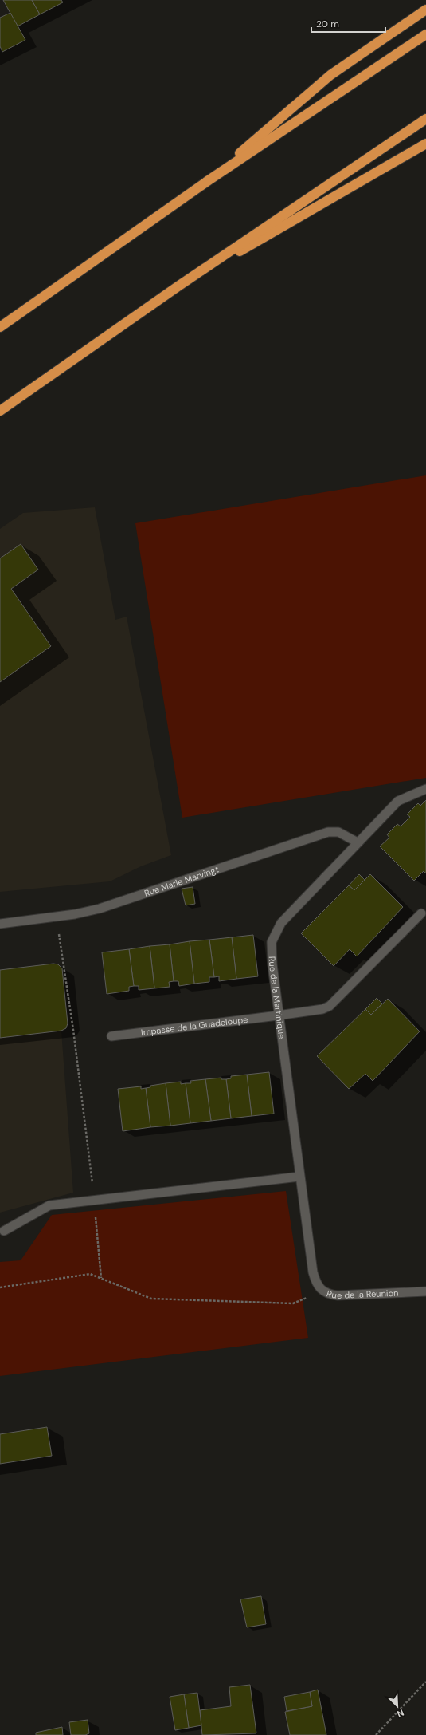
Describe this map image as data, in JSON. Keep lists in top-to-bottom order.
{
  "streets": {
    "street": [
      "Rue Marie Marvingt",
      "Rue de la Martinique",
      "Impasse de la Guadeloupe",
      "Rue de la Réunion"
    ]
  },
  "crossings": [
    ["Rue Marie Marvingt", "Rue de la Martinique"],
    ["Rue de la Martinique", "Impasse de la Guadeloupe"],
    ["Rue de la Martinique", "Rue de la Réunion"]
  ],
  "scale_bar": "20 m",
  "north": "bottom right"
}
